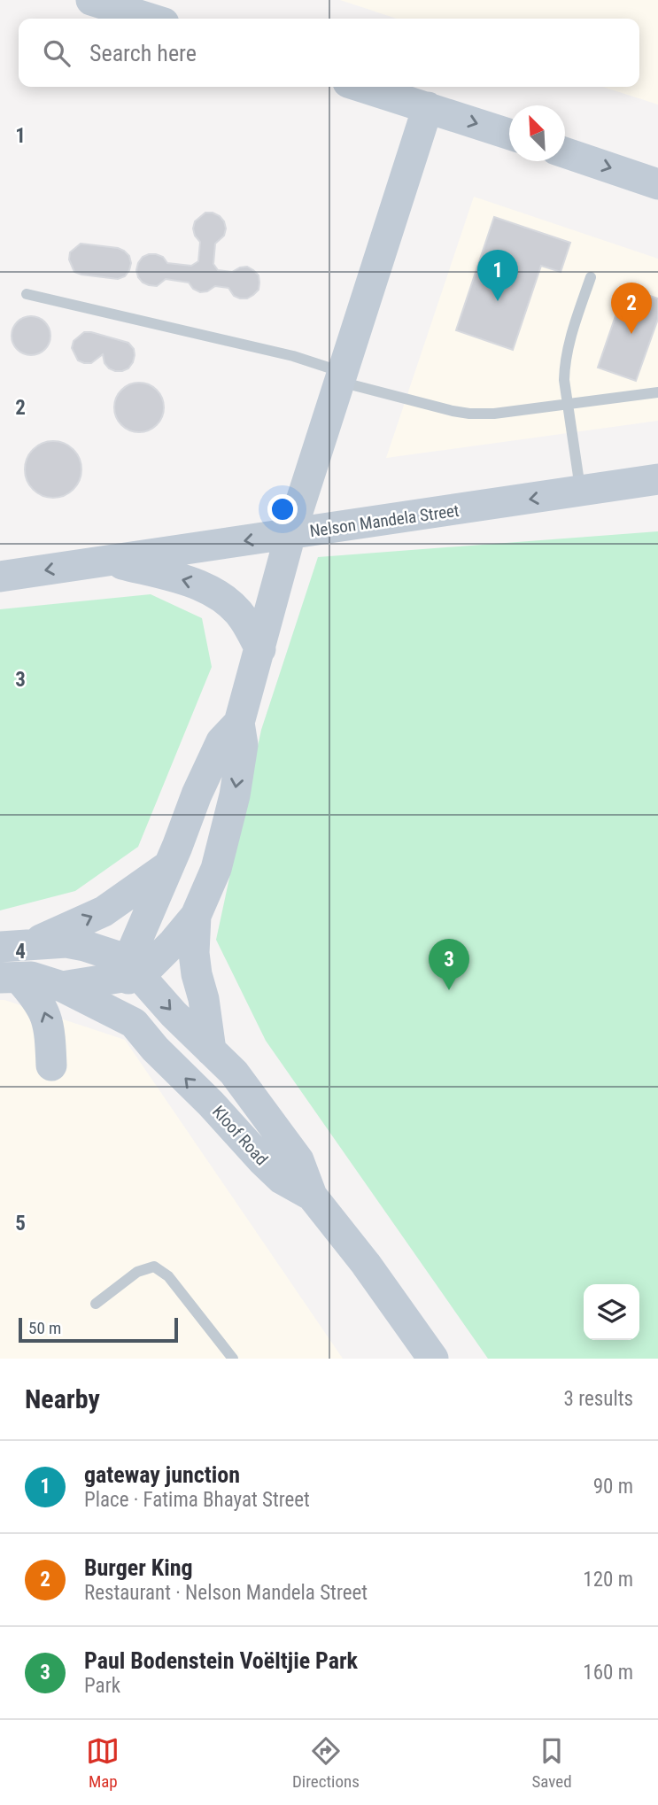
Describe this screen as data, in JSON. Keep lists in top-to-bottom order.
{
  "streets": {
    "street": ["Nelson Mandela Street", "Kloof Road"]
  },
  "one_way": ["Nelson Mandela Street"],
  "scale_bar": "50 m",
  "north": "top left",
  "page": {
    "search": "Search here",
    "pins": ["1", "2", "3"],
    "scale": "50 m",
    "heading": ["Nearby", "3 results"],
    "list": [
      {
        "mark": "1",
        "name": "gateway junction",
        "note": "Place · Fatima Bhayat Street",
        "value": "90 m"
      },
      {
        "mark": "2",
        "name": "Burger King",
        "note": "Restaurant · Nelson Mandela Street",
        "value": "120 m"
      },
      {
        "mark": "3",
        "name": "Paul Bodenstein Voëltjie Park",
        "note": "Park",
        "value": "160 m"
      }
    ],
    "nav": ["Map", "Directions", "Saved"]
  },
  "grid": {
    "rows": [
      "1",
      "2",
      "3",
      "4",
      "5"
    ]
  }
}
